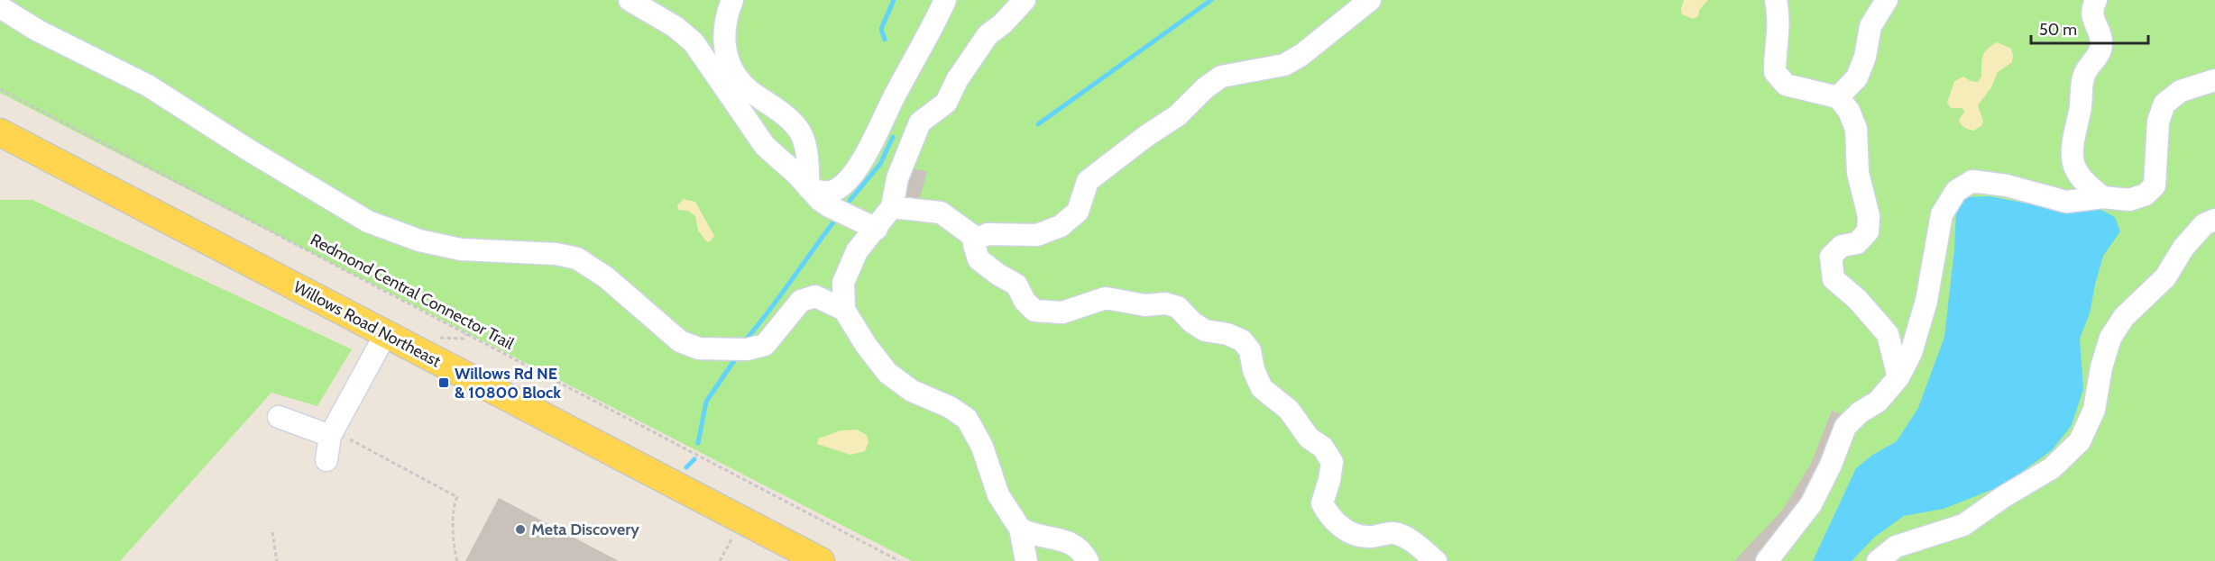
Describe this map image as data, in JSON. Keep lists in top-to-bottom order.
{
  "streets": {
    "main road": ["Willows Road Northeast"],
    "path": ["Redmond Central Connector Trail"]
  },
  "places": {
    "transit": ["Willows Rd NE & 10800 Block"],
    "other": ["Meta Discovery"]
  },
  "scale_bar": "50 m"
}
